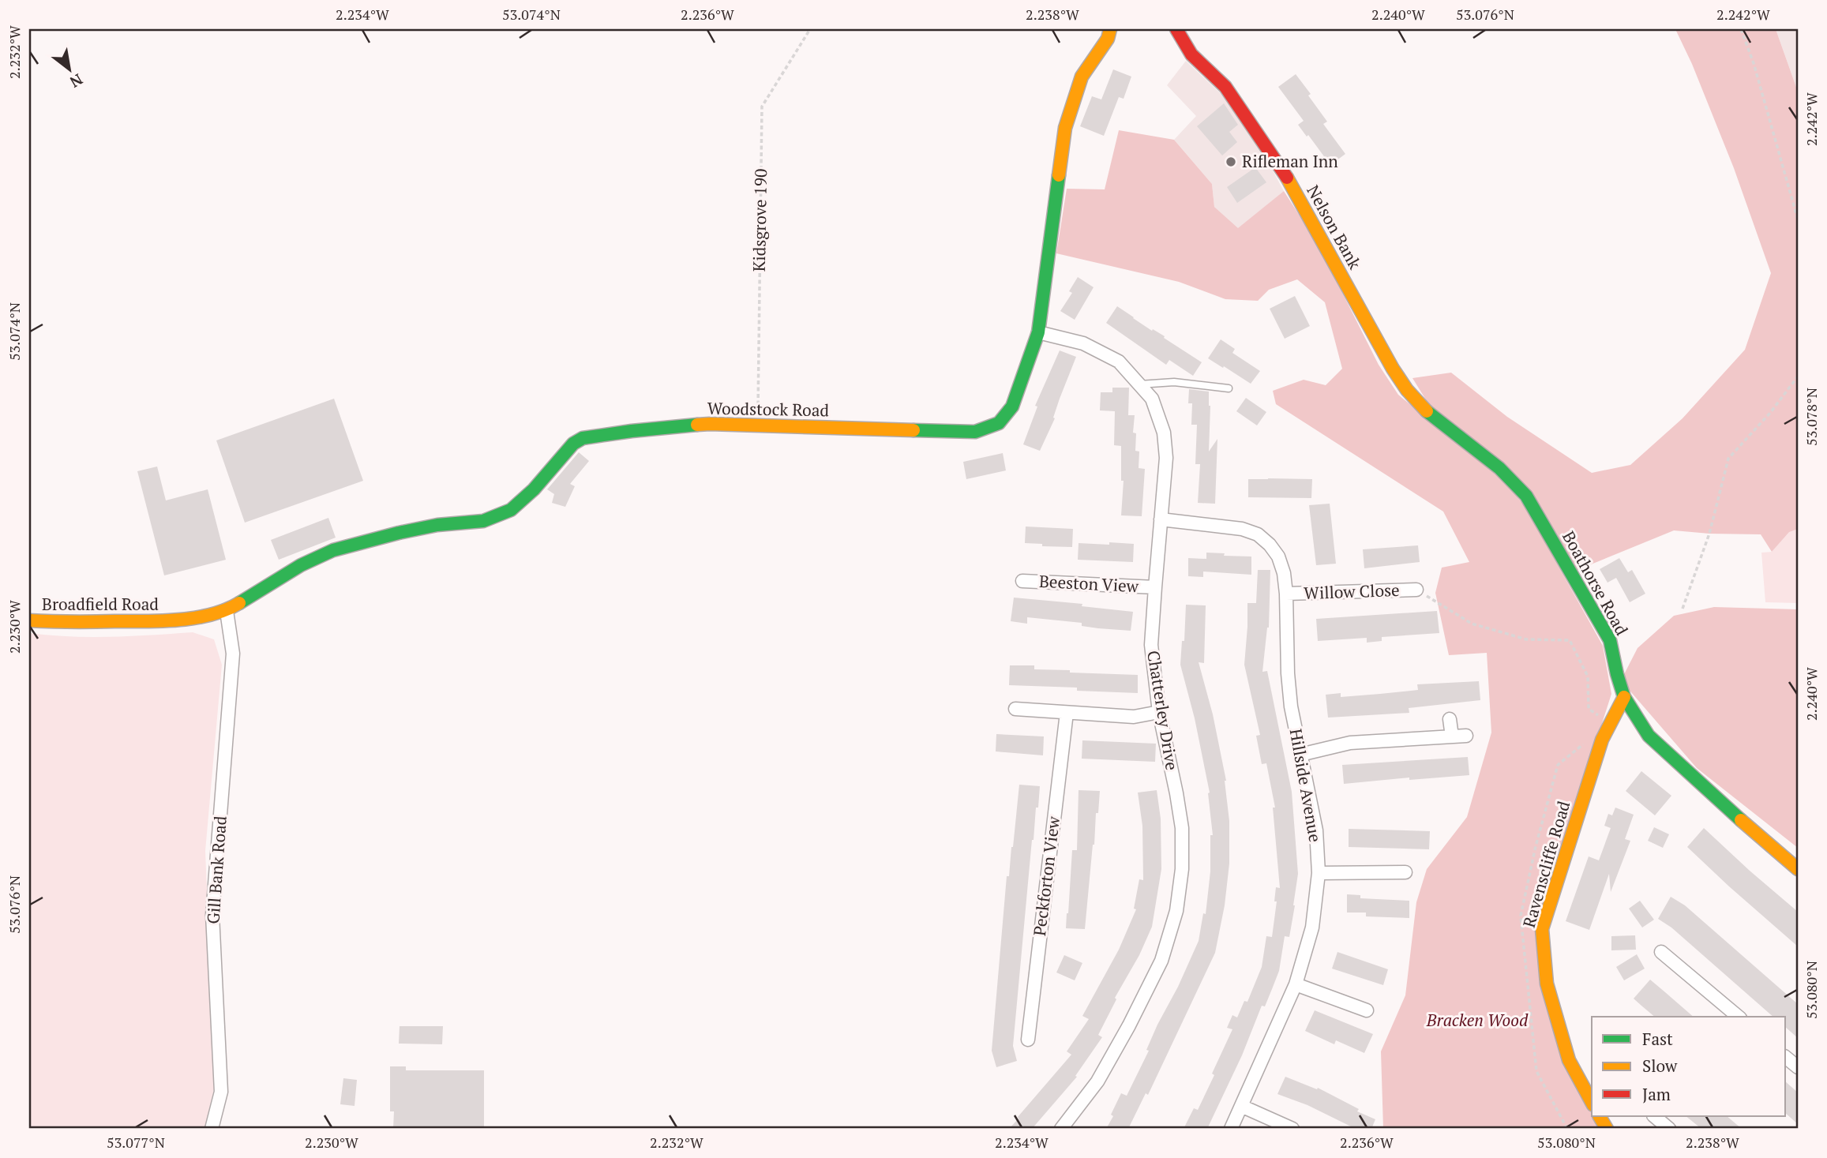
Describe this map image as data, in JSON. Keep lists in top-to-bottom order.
{
  "streets": {
    "street": [
      "Nelson Bank",
      "Woodstock Road",
      "Boathorse Road",
      "Beeston View",
      "Willow Close",
      "Broadfield Road",
      "Chatterley Drive",
      "Hillside Avenue",
      "Ravenscliffe Road",
      "Gill Bank Road",
      "Peckforton View"
    ],
    "path": ["Kidsgrove 190"]
  },
  "crossings": [
    ["Kidsgrove 190", "Woodstock Road"],
    ["Nelson Bank", "Boathorse Road"],
    ["Woodstock Road", "Broadfield Road"],
    ["Woodstock Road", "Chatterley Drive"],
    ["Woodstock Road", "Gill Bank Road"],
    ["Boathorse Road", "Ravenscliffe Road"],
    ["Beeston View", "Chatterley Drive"],
    ["Willow Close", "Hillside Avenue"],
    ["Chatterley Drive", "Hillside Avenue"]
  ],
  "parks": ["Bracken Wood"],
  "places": ["Rifleman Inn"],
  "legend": ["Fast", "Slow", "Jam"],
  "north": "bottom right",
  "coordinates": [
    "2.234°W",
    "53.074°N",
    "2.236°W",
    "2.238°W",
    "2.240°W",
    "53.076°N",
    "2.242°W",
    "2.232°W",
    "53.078°N",
    "2.230°W",
    "53.080°N",
    "53.077°N"
  ]
}
